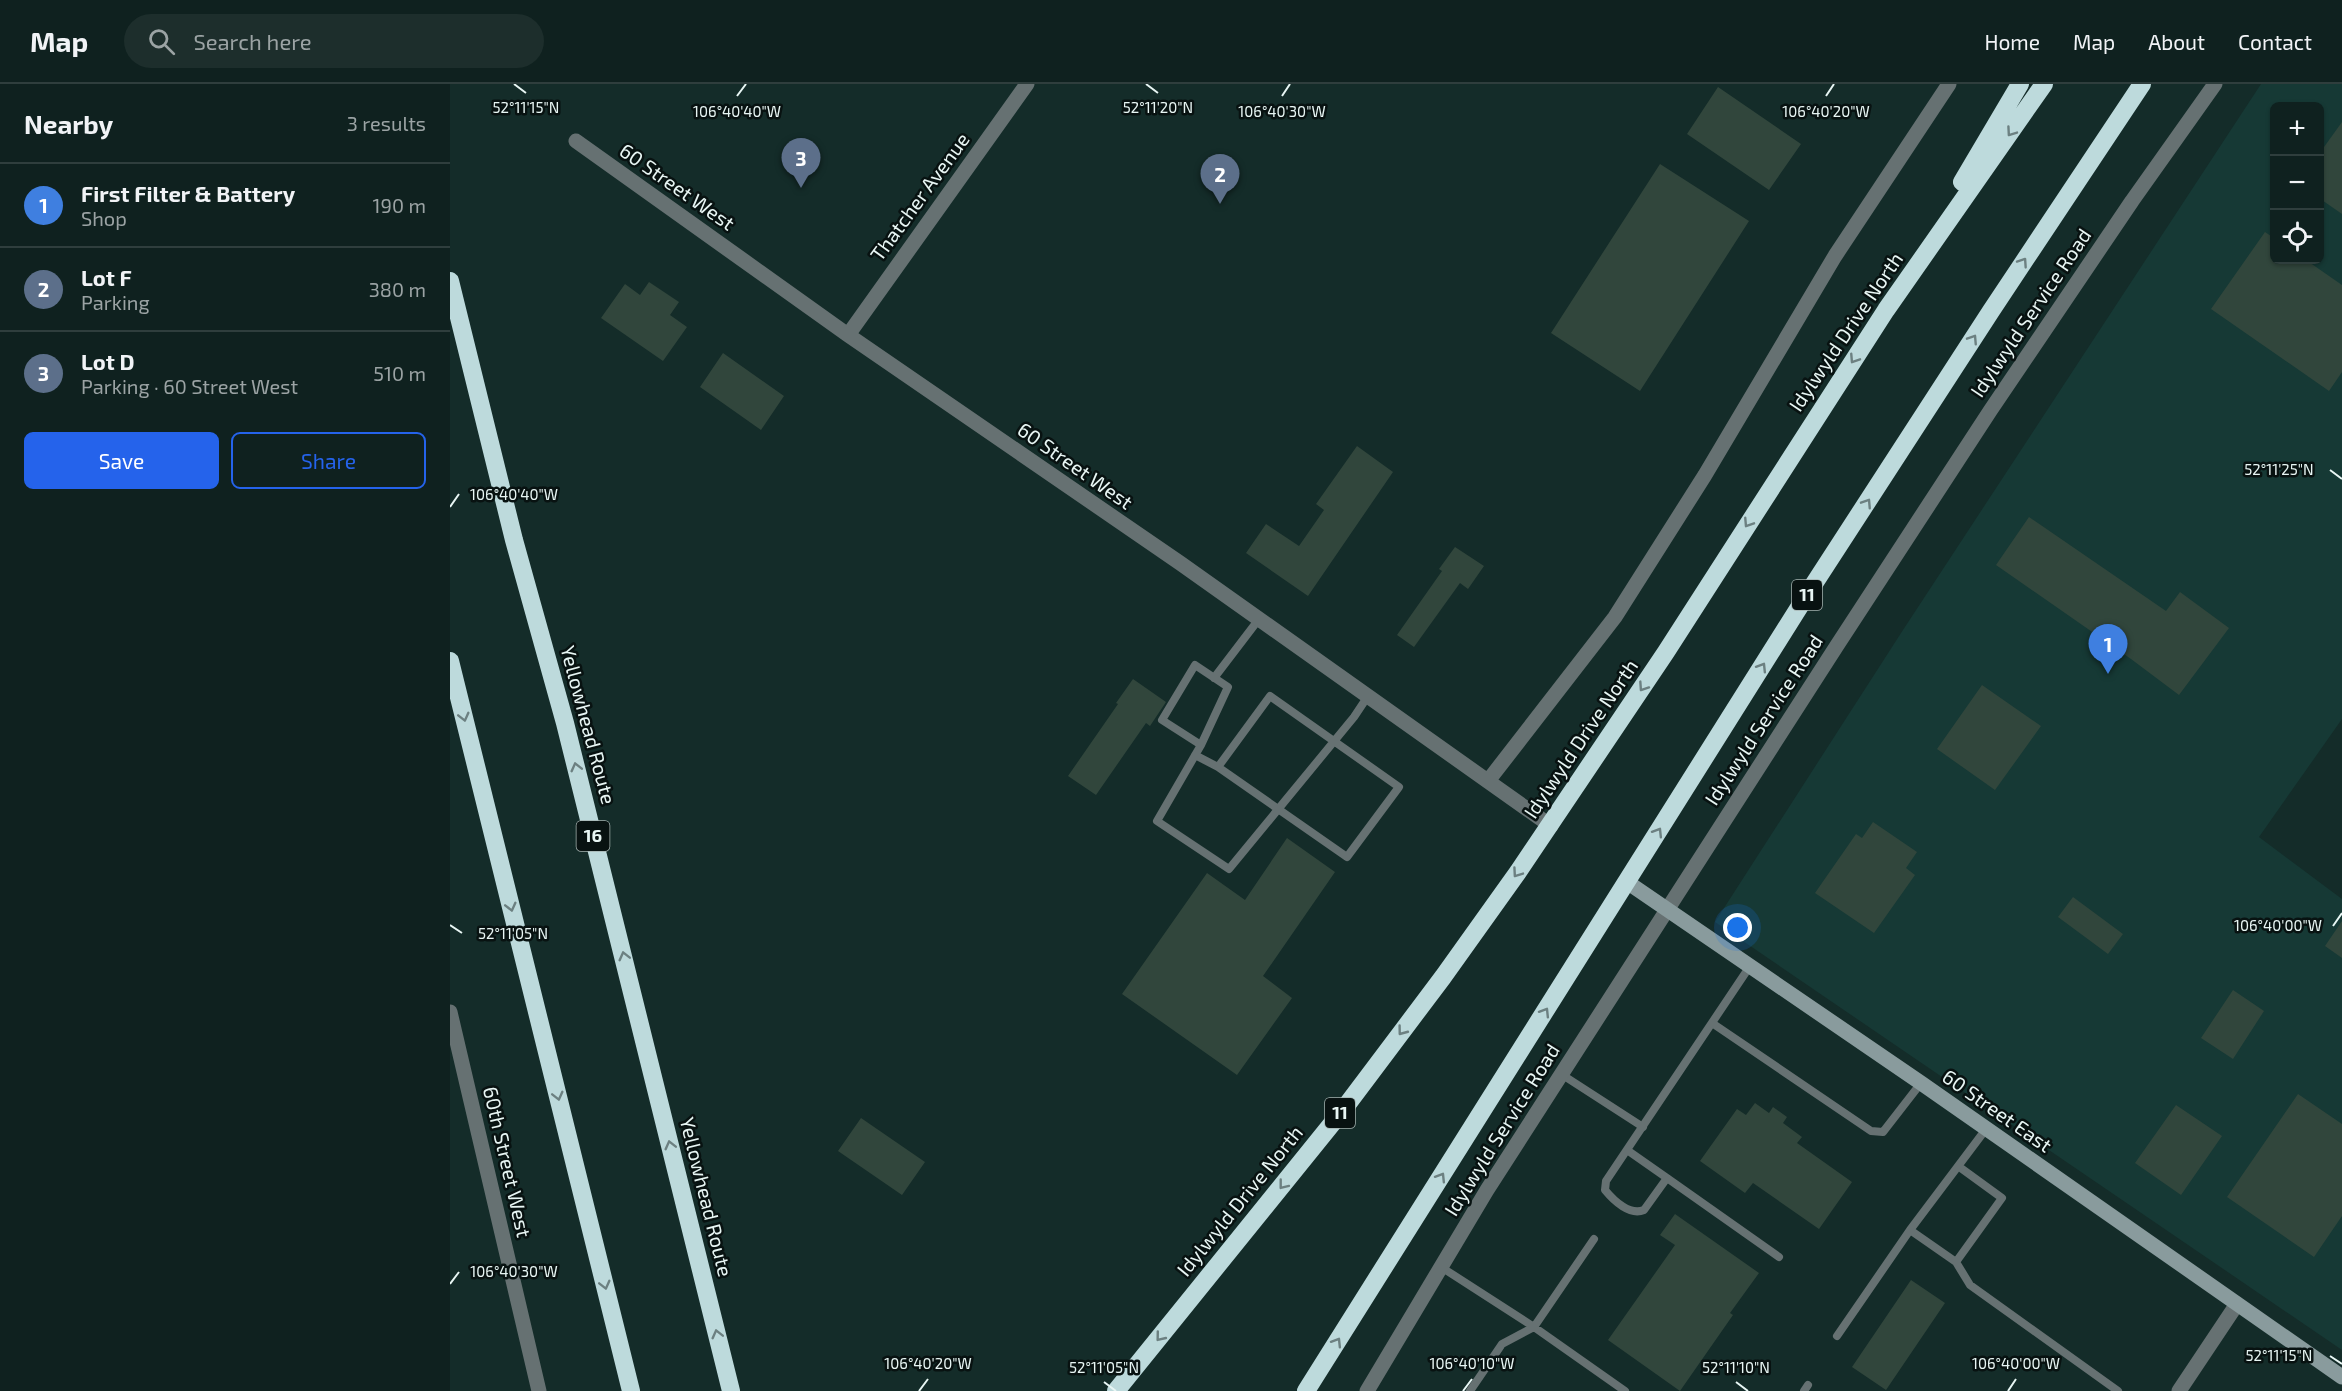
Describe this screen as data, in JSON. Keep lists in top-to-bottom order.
{
  "streets": {
    "highway": [
      "Idylwyld Drive North",
      "11",
      "Yellowhead Route",
      "16"
    ],
    "street": [
      "60 Street West",
      "Thatcher Avenue",
      "Idylwyld Service Road",
      "60 Street East",
      "60th Street West"
    ]
  },
  "crossings": [
    ["60 Street West", "Thatcher Avenue"],
    ["60 Street West", "Idylwyld Drive North"],
    ["Idylwyld Service Road", "60 Street East"],
    ["11", "60 Street East"]
  ],
  "page": {
    "header": "Map",
    "search": "Search here",
    "nav": [
      "Home",
      "Map",
      "About",
      "Contact"
    ],
    "heading": ["Nearby", "3 results"],
    "map_buttons": ["+", "−"],
    "pins": ["3", "2", "1"],
    "list": [
      {
        "mark": "1",
        "name": "First Filter & Battery",
        "note": "Shop",
        "value": "190 m"
      },
      {
        "mark": "2",
        "name": "Lot F",
        "note": "Parking",
        "value": "380 m"
      },
      {
        "mark": "3",
        "name": "Lot D",
        "note": "Parking · 60 Street West",
        "value": "510 m"
      }
    ],
    "buttons": ["Save", "Share"]
  },
  "coordinates": [
    "52°11'15\"N",
    "52°11'20\"N",
    "106°40'40\"W",
    "106°40'30\"W",
    "106°40'20\"W",
    "52°11'25\"N",
    "106°40'00\"W",
    "52°11'05\"N",
    "106°40'10\"W",
    "52°11'10\"N"
  ]
}
